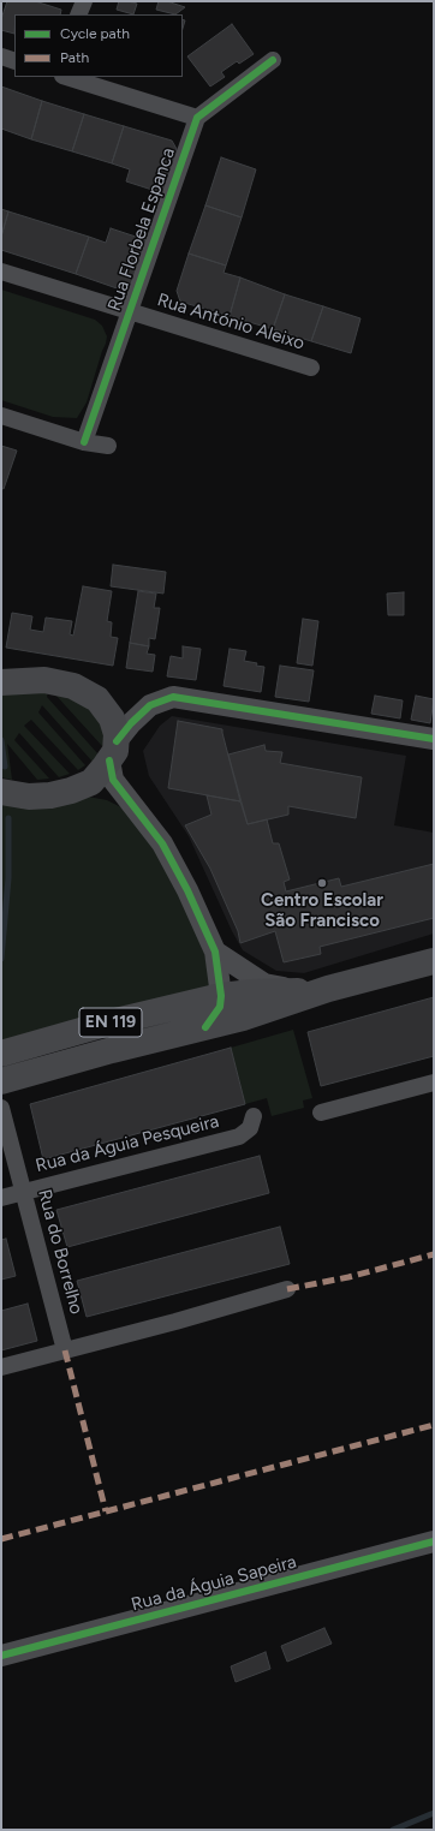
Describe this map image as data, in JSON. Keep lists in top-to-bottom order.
{
  "streets": {
    "main road": ["EN 119"],
    "street": [
      "Rua Florbela Espanca",
      "Rua António Aleixo",
      "Rua da Águia Pesqueira",
      "Rua do Borrelho",
      "Rua da Águia Sapeira"
    ]
  },
  "crossings": [
    ["Rua Florbela Espanca", "Rua António Aleixo"],
    ["Rua da Águia Pesqueira", "Rua do Borrelho"]
  ],
  "places": ["Centro Escolar São Francisco"],
  "legend": ["Cycle path", "Path"]
}
